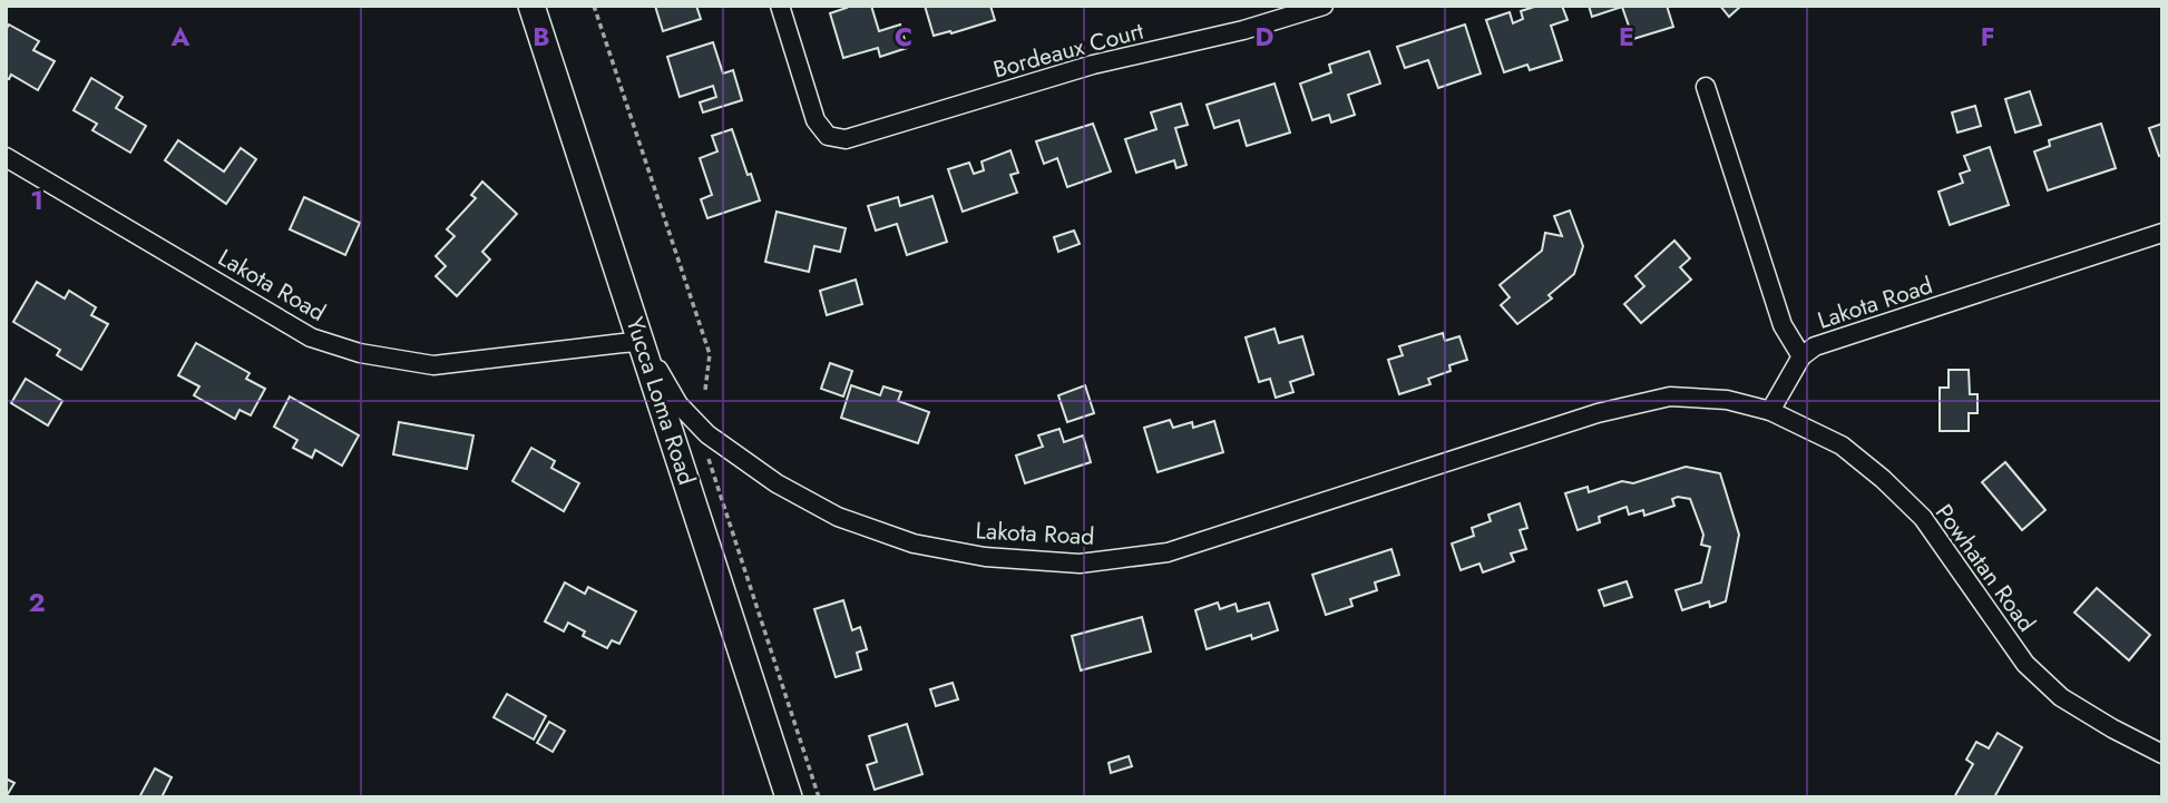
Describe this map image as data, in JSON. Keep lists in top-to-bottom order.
{
  "streets": {
    "main road": ["Yucca Loma Road"],
    "street": ["Bordeaux Court", "Lakota Road", "Powhatan Road"]
  },
  "crossings": [
    ["Lakota Road", "Yucca Loma Road"],
    ["Lakota Road", "Powhatan Road"]
  ],
  "grid": {
    "columns": [
      "A",
      "B",
      "C",
      "D",
      "E",
      "F"
    ],
    "rows": ["1", "2"]
  }
}
